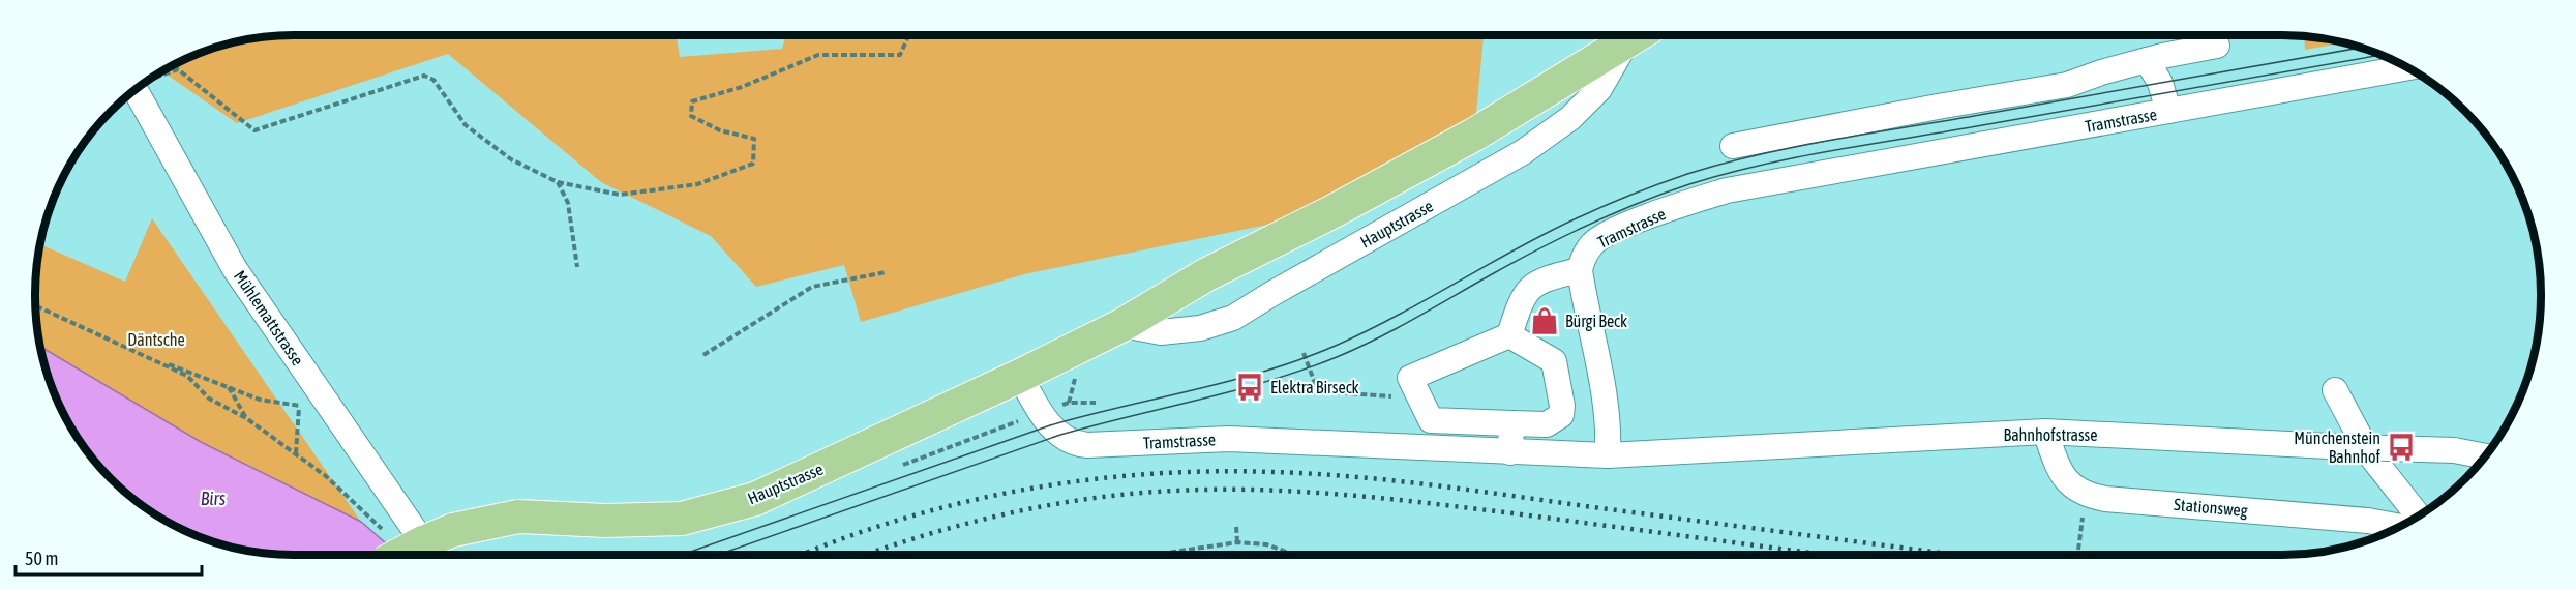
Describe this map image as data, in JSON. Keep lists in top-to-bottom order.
{
  "streets": {
    "main road": ["Hauptstrasse"],
    "street": [
      "Tramstrasse",
      "Mühlemattstrasse",
      "Bahnhofstrasse",
      "Stationsweg"
    ]
  },
  "crossings": [
    ["Tramstrasse", "Hauptstrasse"],
    ["Tramstrasse", "Bahnhofstrasse"],
    ["Hauptstrasse", "Mühlemattstrasse"]
  ],
  "water": ["Birs"],
  "parks": ["Däntsche"],
  "places": {
    "shop": ["Bürgi Beck"],
    "bus stop": ["Elektra Birseck", "Münchenstein Bahnhof"]
  },
  "scale_bar": "50 m"
}
